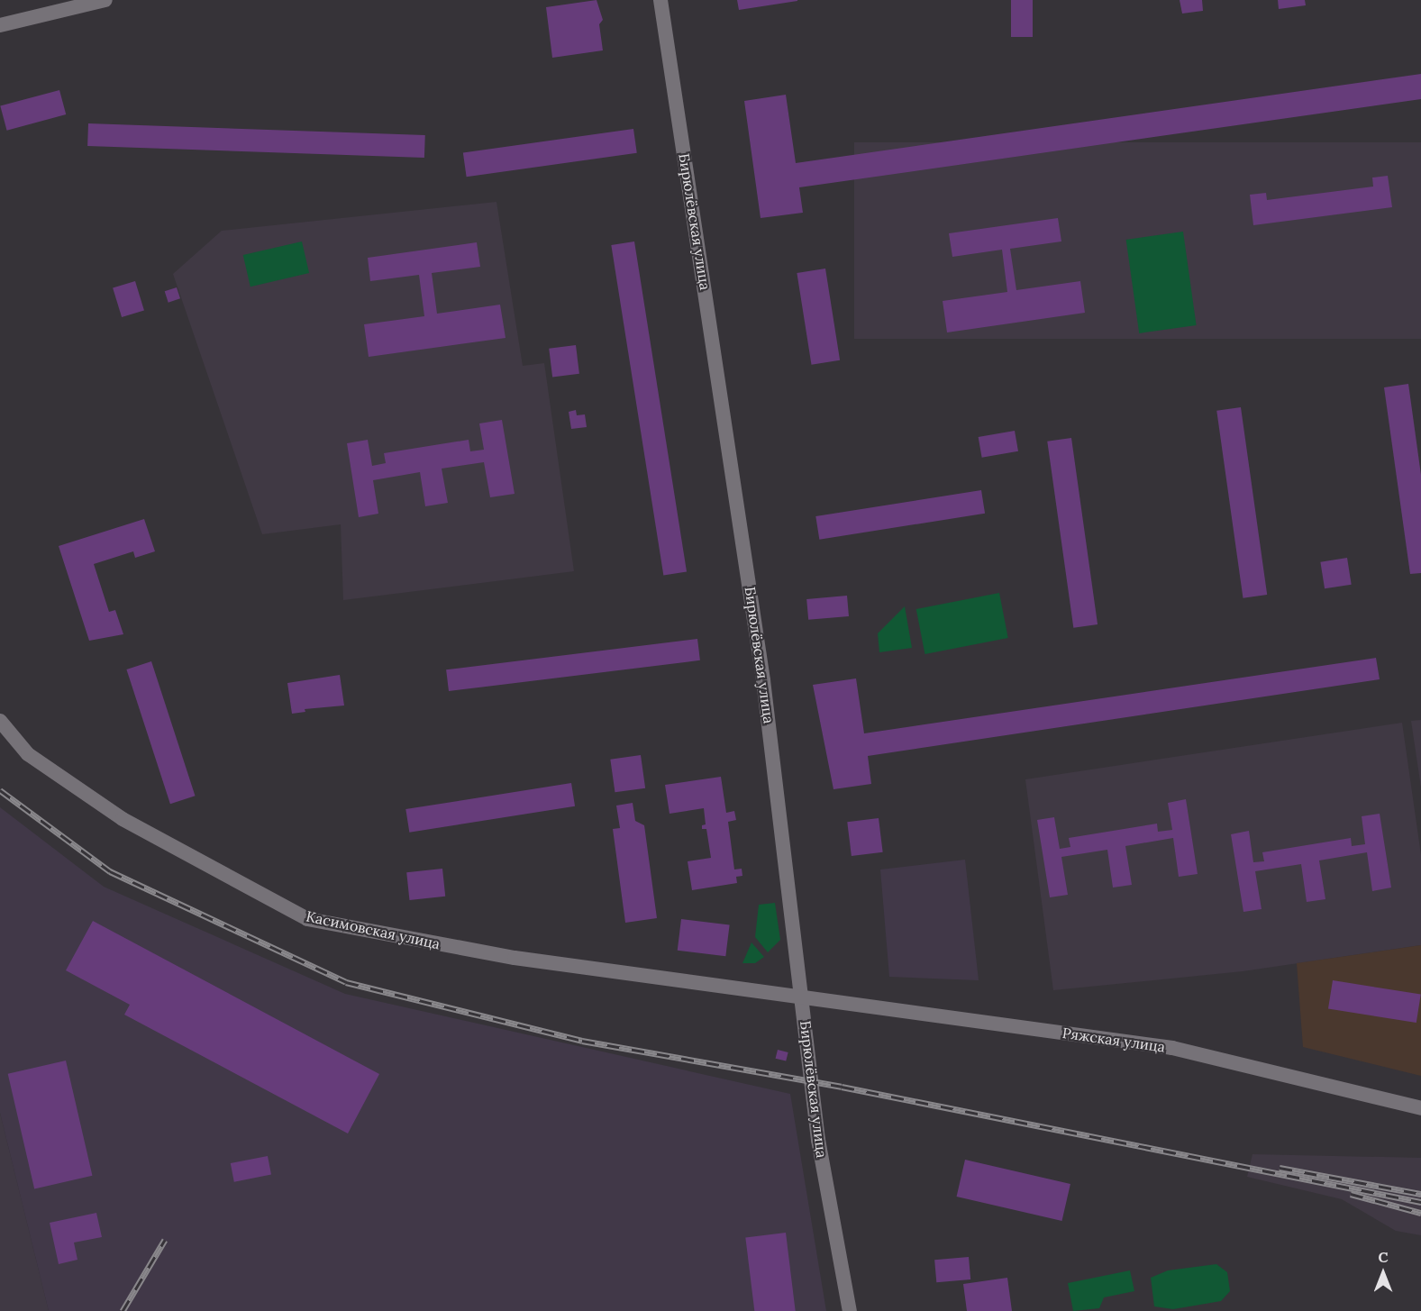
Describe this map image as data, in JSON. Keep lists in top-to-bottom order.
{
  "streets": {
    "street": ["Бирюлёвская улица", "Касимовская улица", "Ряжская улица"]
  },
  "crossings": [
    ["Бирюлёвская улица", "Касимовская улица"],
    ["Бирюлёвская улица", "Ряжская улица"],
    ["Касимовская улица", "Ряжская улица"]
  ],
  "north": "top"
}
